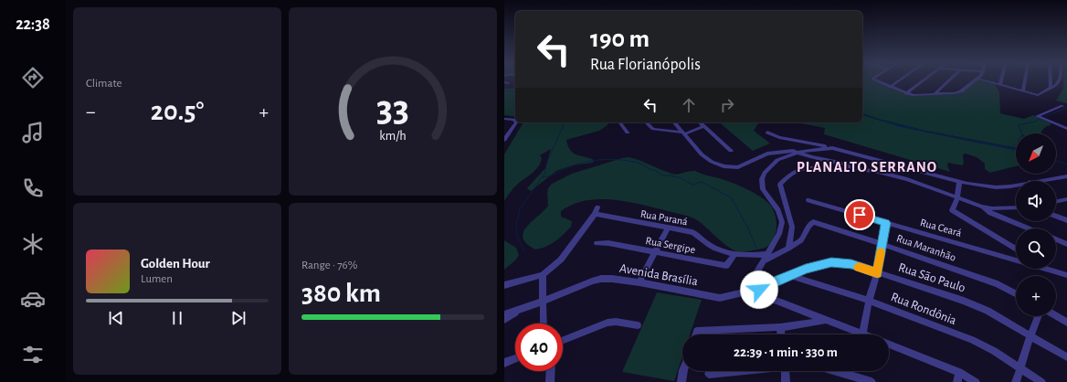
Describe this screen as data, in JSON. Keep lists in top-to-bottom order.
{
  "streets": {
    "street": [
      "Rua Paraná",
      "Rua Ceará",
      "Rua Sergipe",
      "Rua Maranhão",
      "Avenida Brasília",
      "Rua São Paulo",
      "Rua Rondônia"
    ]
  },
  "crossings": [
    ["Rua Paraná", "Rua Sergipe"],
    ["Avenida Brasília", "Rua São Paulo"],
    ["Rua São Paulo", "Rua Rondônia"]
  ],
  "districts": ["PLANALTO SERRANO"],
  "north": "bottom left",
  "page": {
    "tabs": "22:38",
    "tile": [
      "Climate",
      ["Range · 76%", "380 km"]
    ],
    "turn": ["190 m", "Rua Florianópolis"],
    "heat": ["−", "20.5°", "+"],
    "map_buttons": "+",
    "song": ["Golden Hour", "Lumen"],
    "limit": "40",
    "trip": "22:39 · 1 min · 330 m",
    "gauge": ["33", "km/h"]
  }
}
